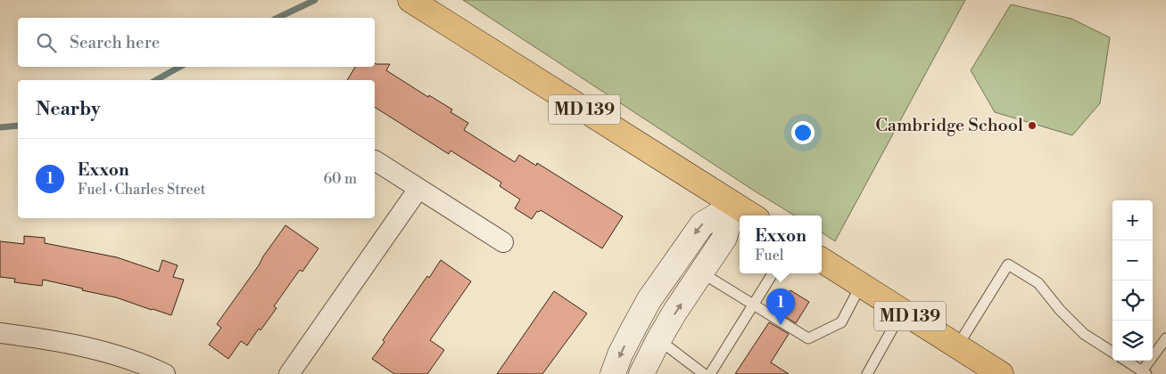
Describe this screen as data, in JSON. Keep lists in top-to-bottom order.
{
  "streets": {
    "main road": ["MD 139"]
  },
  "places": ["Cambridge School"],
  "page": {
    "search": "Search here",
    "heading": "Nearby",
    "list": [
      {
        "mark": "1",
        "name": "Exxon",
        "note": "Fuel · Charles Street",
        "value": "60 m"
      }
    ],
    "map_buttons": ["+", "−"],
    "popup": ["Exxon", "Fuel"],
    "pins": "1"
  }
}
